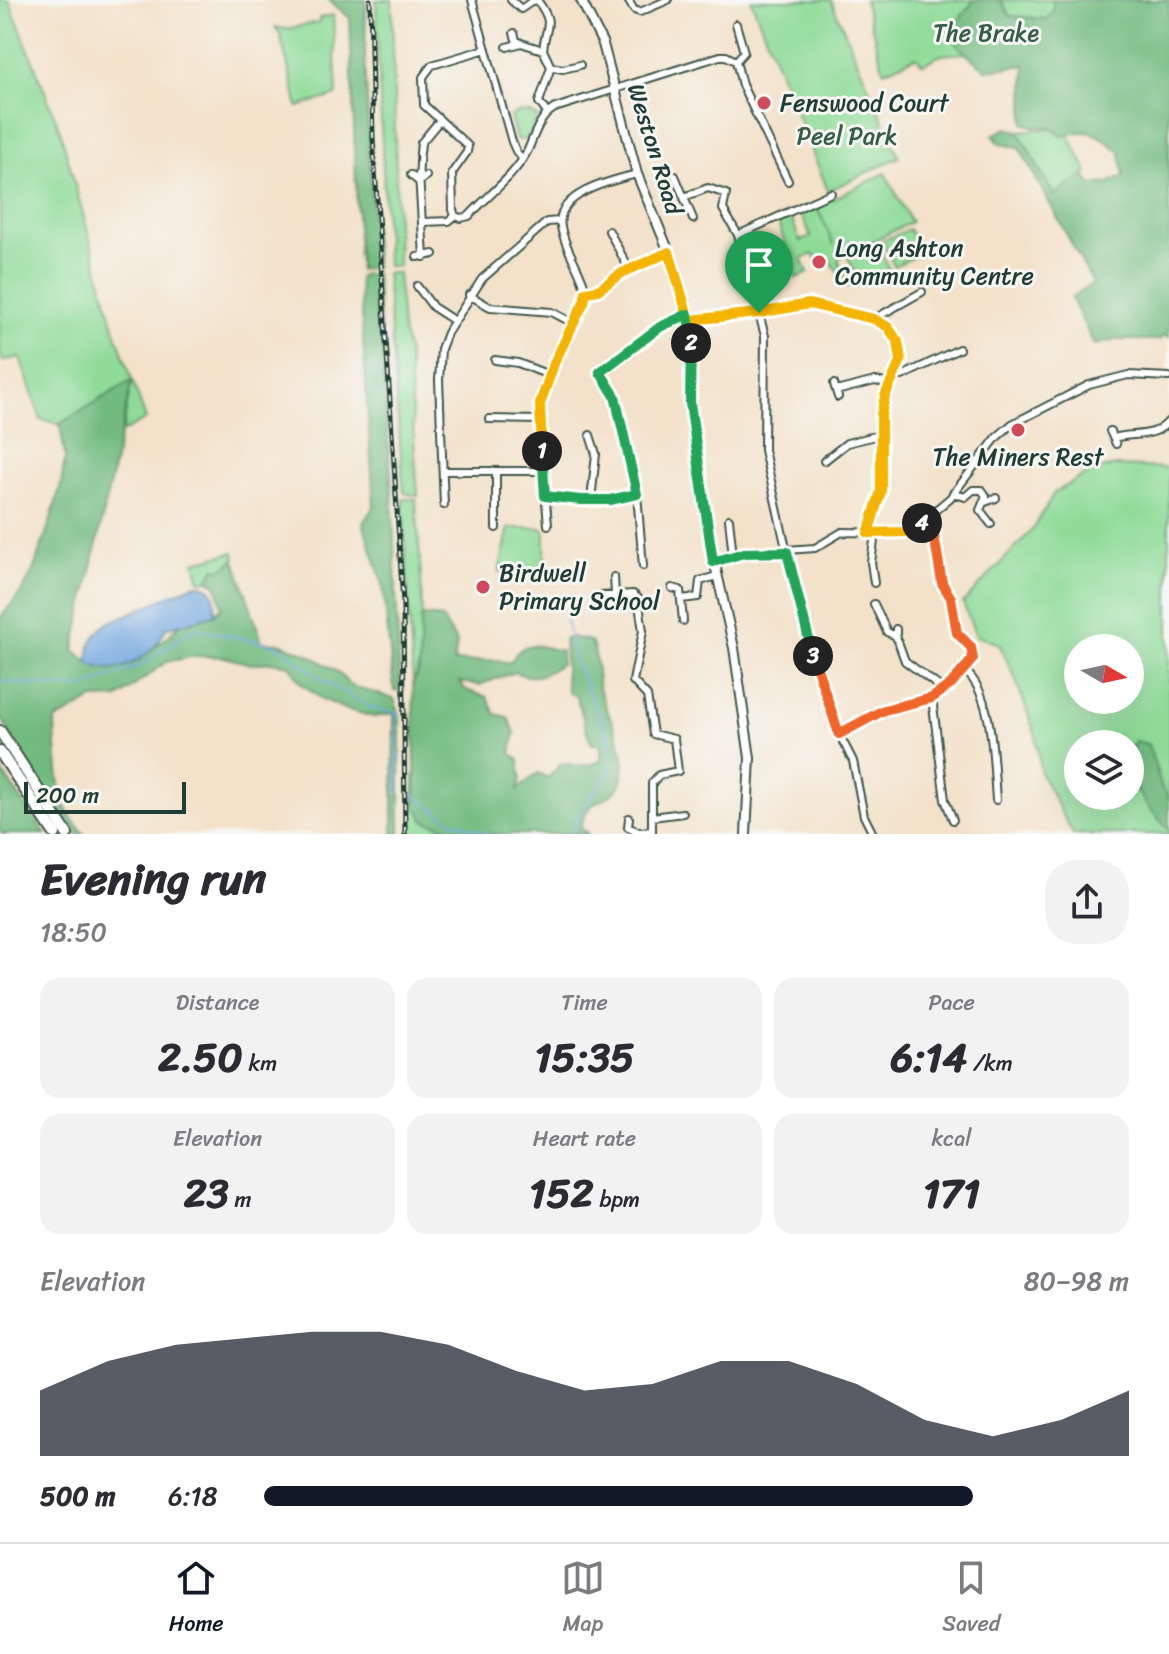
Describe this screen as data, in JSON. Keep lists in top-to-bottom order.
{
  "streets": {
    "street": ["Weston Road"]
  },
  "parks": ["The Brake", "Peel Park"],
  "places": [
    "Fenswood Court",
    "Long Ashton Community Centre",
    "The Miners Rest",
    "Birdwell Primary School"
  ],
  "scale_bar": "200 m",
  "north": "right",
  "page": {
    "pins": [
      "2",
      "1",
      "4",
      "3"
    ],
    "scale": "200 m",
    "heading": ["Evening run", "18:50"],
    "stats": [
      ["Distance", "2.50 km"],
      ["Time", "15:35"],
      ["Pace", "6:14 /km"],
      ["Elevation", "23 m"],
      ["Heart rate", "152 bpm"],
      ["kcal", "171"]
    ],
    "chart": ["Elevation", "80–98 m"],
    "list": [
      {
        "name": "500 m",
        "note": "6:18"
      }
    ],
    "tabs": ["Home", "Map", "Saved"]
  }
}
